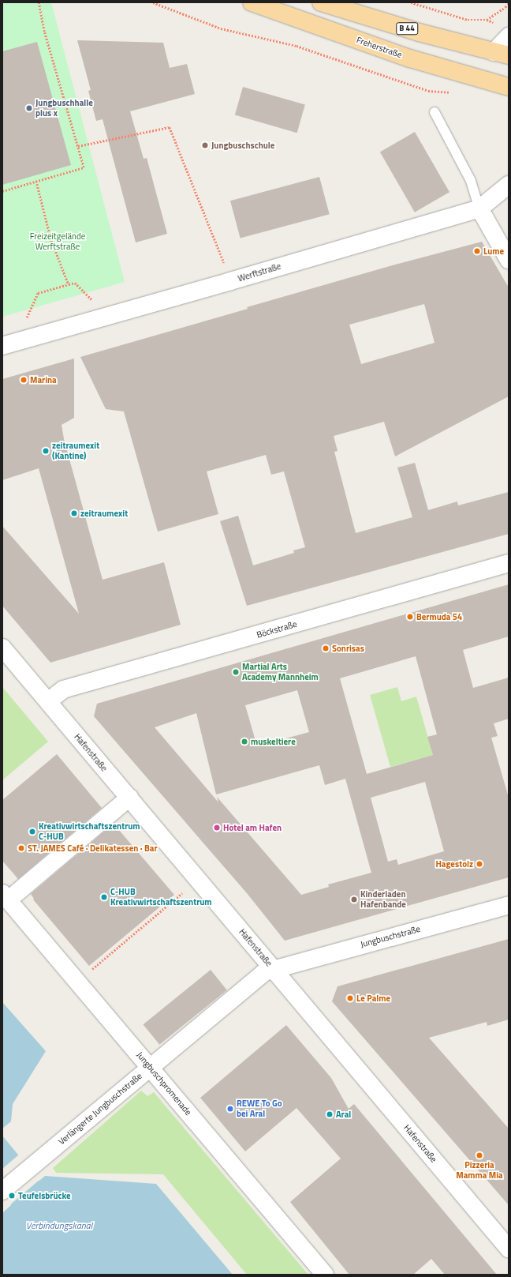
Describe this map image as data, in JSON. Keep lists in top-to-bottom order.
{
  "streets": {
    "main road": ["B 44", "Freherstraße"],
    "street": [
      "Werftstraße",
      "Böckstraße",
      "Hafenstraße",
      "Jungbuschstraße",
      "Jungbuschpromenade",
      "Verlängerte Jungbuschstraße"
    ]
  },
  "crossings": [
    ["Böckstraße", "Hafenstraße"],
    ["Hafenstraße", "Jungbuschstraße"],
    ["Hafenstraße", "Verlängerte Jungbuschstraße"],
    ["Jungbuschstraße", "Verlängerte Jungbuschstraße"],
    ["Jungbuschpromenade", "Verlängerte Jungbuschstraße"]
  ],
  "water": ["Verbindungskanal"],
  "parks": ["Freizeitgelände Werftstraße"],
  "places": [
    "Jungbuschhalle plus x",
    "Jungbuschschule",
    "Lume",
    "Marina",
    "zeitraumexit (Kantine)",
    "zeitraumexit",
    "Bermuda 54",
    "Sonrisas",
    "Martial Arts Academy Mannheim",
    "muskeltiere",
    "Hotel am Hafen",
    "Kreativwirtschaftszentrum C-HUB",
    "ST. JAMES Café · Delikatessen · Bar",
    "Hagestolz",
    "C-HUB Kreativwirtschaftszentrum",
    "Kinderladen Hafenbande",
    "Le Palme",
    "REWE To Go bei Aral",
    "Aral",
    "Pizzeria Mamma Mia",
    "Teufelsbrücke"
  ]
}
